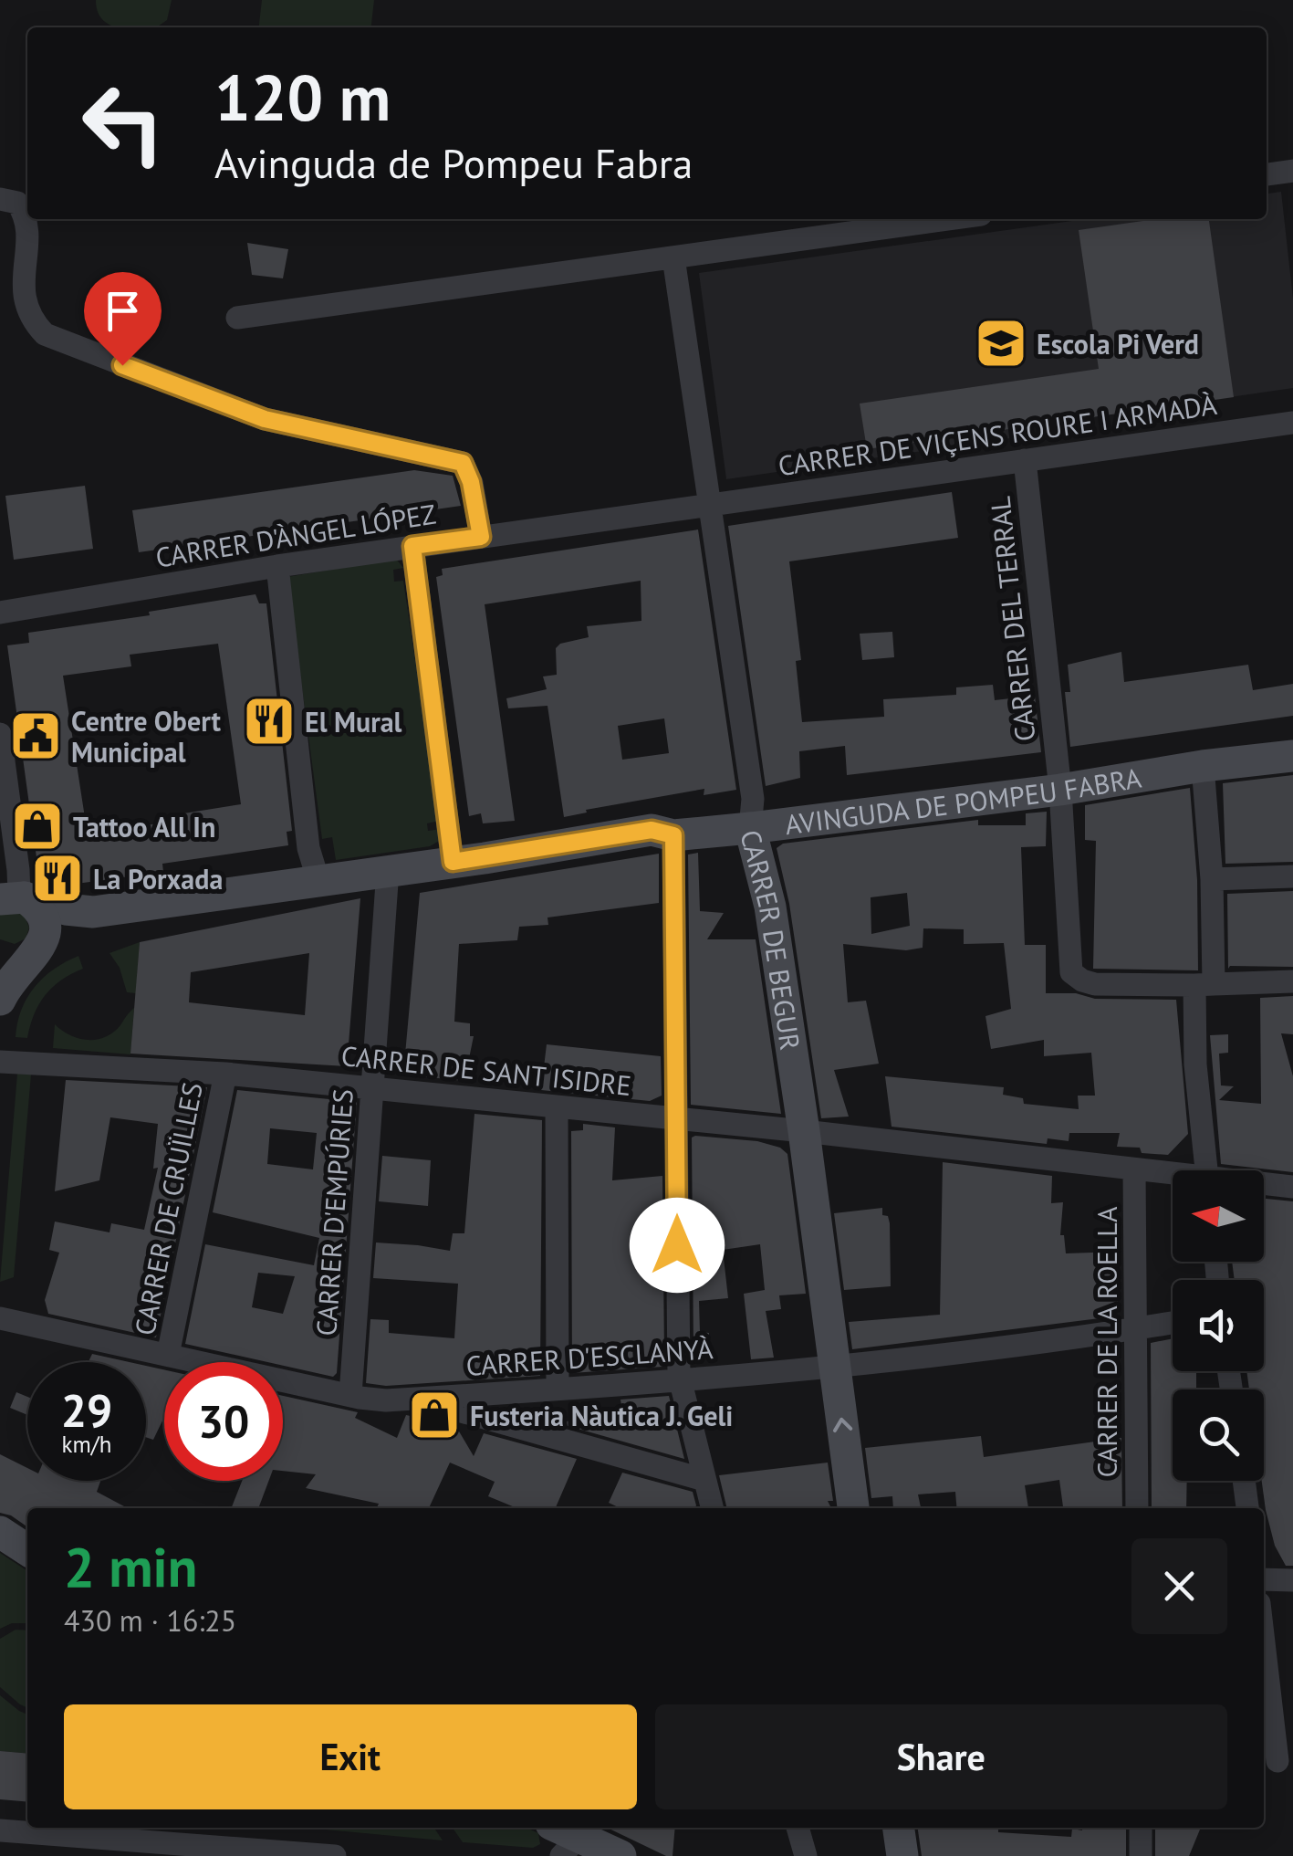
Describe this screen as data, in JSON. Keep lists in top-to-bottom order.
{
  "streets": {
    "street": [
      "CARRER DE VIÇENS ROURE I ARMADÀ",
      "CARRER D'ÀNGEL LÓPEZ",
      "CARRER DEL TERRAL",
      "AVINGUDA DE POMPEU FABRA",
      "CARRER DE BEGUR",
      "CARRER DE SANT ISIDRE",
      "CARRER DE CRUÏLLES",
      "CARRER D'EMPÚRIES",
      "CARRER DE LA ROELLA",
      "CARRER D'ESCLANYÀ"
    ]
  },
  "crossings": [
    ["CARRER DE VIÇENS ROURE I ARMADÀ", "CARRER D'ÀNGEL LÓPEZ"],
    ["CARRER DE VIÇENS ROURE I ARMADÀ", "CARRER DEL TERRAL"],
    ["CARRER DE VIÇENS ROURE I ARMADÀ", "CARRER DE BEGUR"],
    ["CARRER D'ÀNGEL LÓPEZ", "CARRER DE BEGUR"],
    ["CARRER DEL TERRAL", "AVINGUDA DE POMPEU FABRA"],
    ["AVINGUDA DE POMPEU FABRA", "CARRER DE BEGUR"],
    ["AVINGUDA DE POMPEU FABRA", "CARRER D'EMPÚRIES"],
    ["CARRER DE BEGUR", "CARRER DE SANT ISIDRE"],
    ["CARRER DE BEGUR", "CARRER D'ESCLANYÀ"],
    ["CARRER DE SANT ISIDRE", "CARRER DE CRUÏLLES"],
    ["CARRER DE SANT ISIDRE", "CARRER D'EMPÚRIES"],
    ["CARRER DE SANT ISIDRE", "CARRER DE LA ROELLA"],
    ["CARRER DE CRUÏLLES", "CARRER D'ESCLANYÀ"],
    ["CARRER D'EMPÚRIES", "CARRER D'ESCLANYÀ"],
    ["CARRER DE LA ROELLA", "CARRER D'ESCLANYÀ"]
  ],
  "places": {
    "school or university": ["Escola Pi Verd"],
    "restaurant": ["El Mural", "La Porxada"],
    "public building": ["Centre Obert Municipal"],
    "shop": ["Tattoo All In", "Fusteria Nàutica J. Geli"]
  },
  "north": "left",
  "page": {
    "turn": ["120 m", "Avinguda de Pompeu Fabra"],
    "speed": "29 km/h",
    "limit": "30",
    "heading": ["2 min", "430 m · 16:25"],
    "buttons": ["Exit", "Share"]
  }
}
